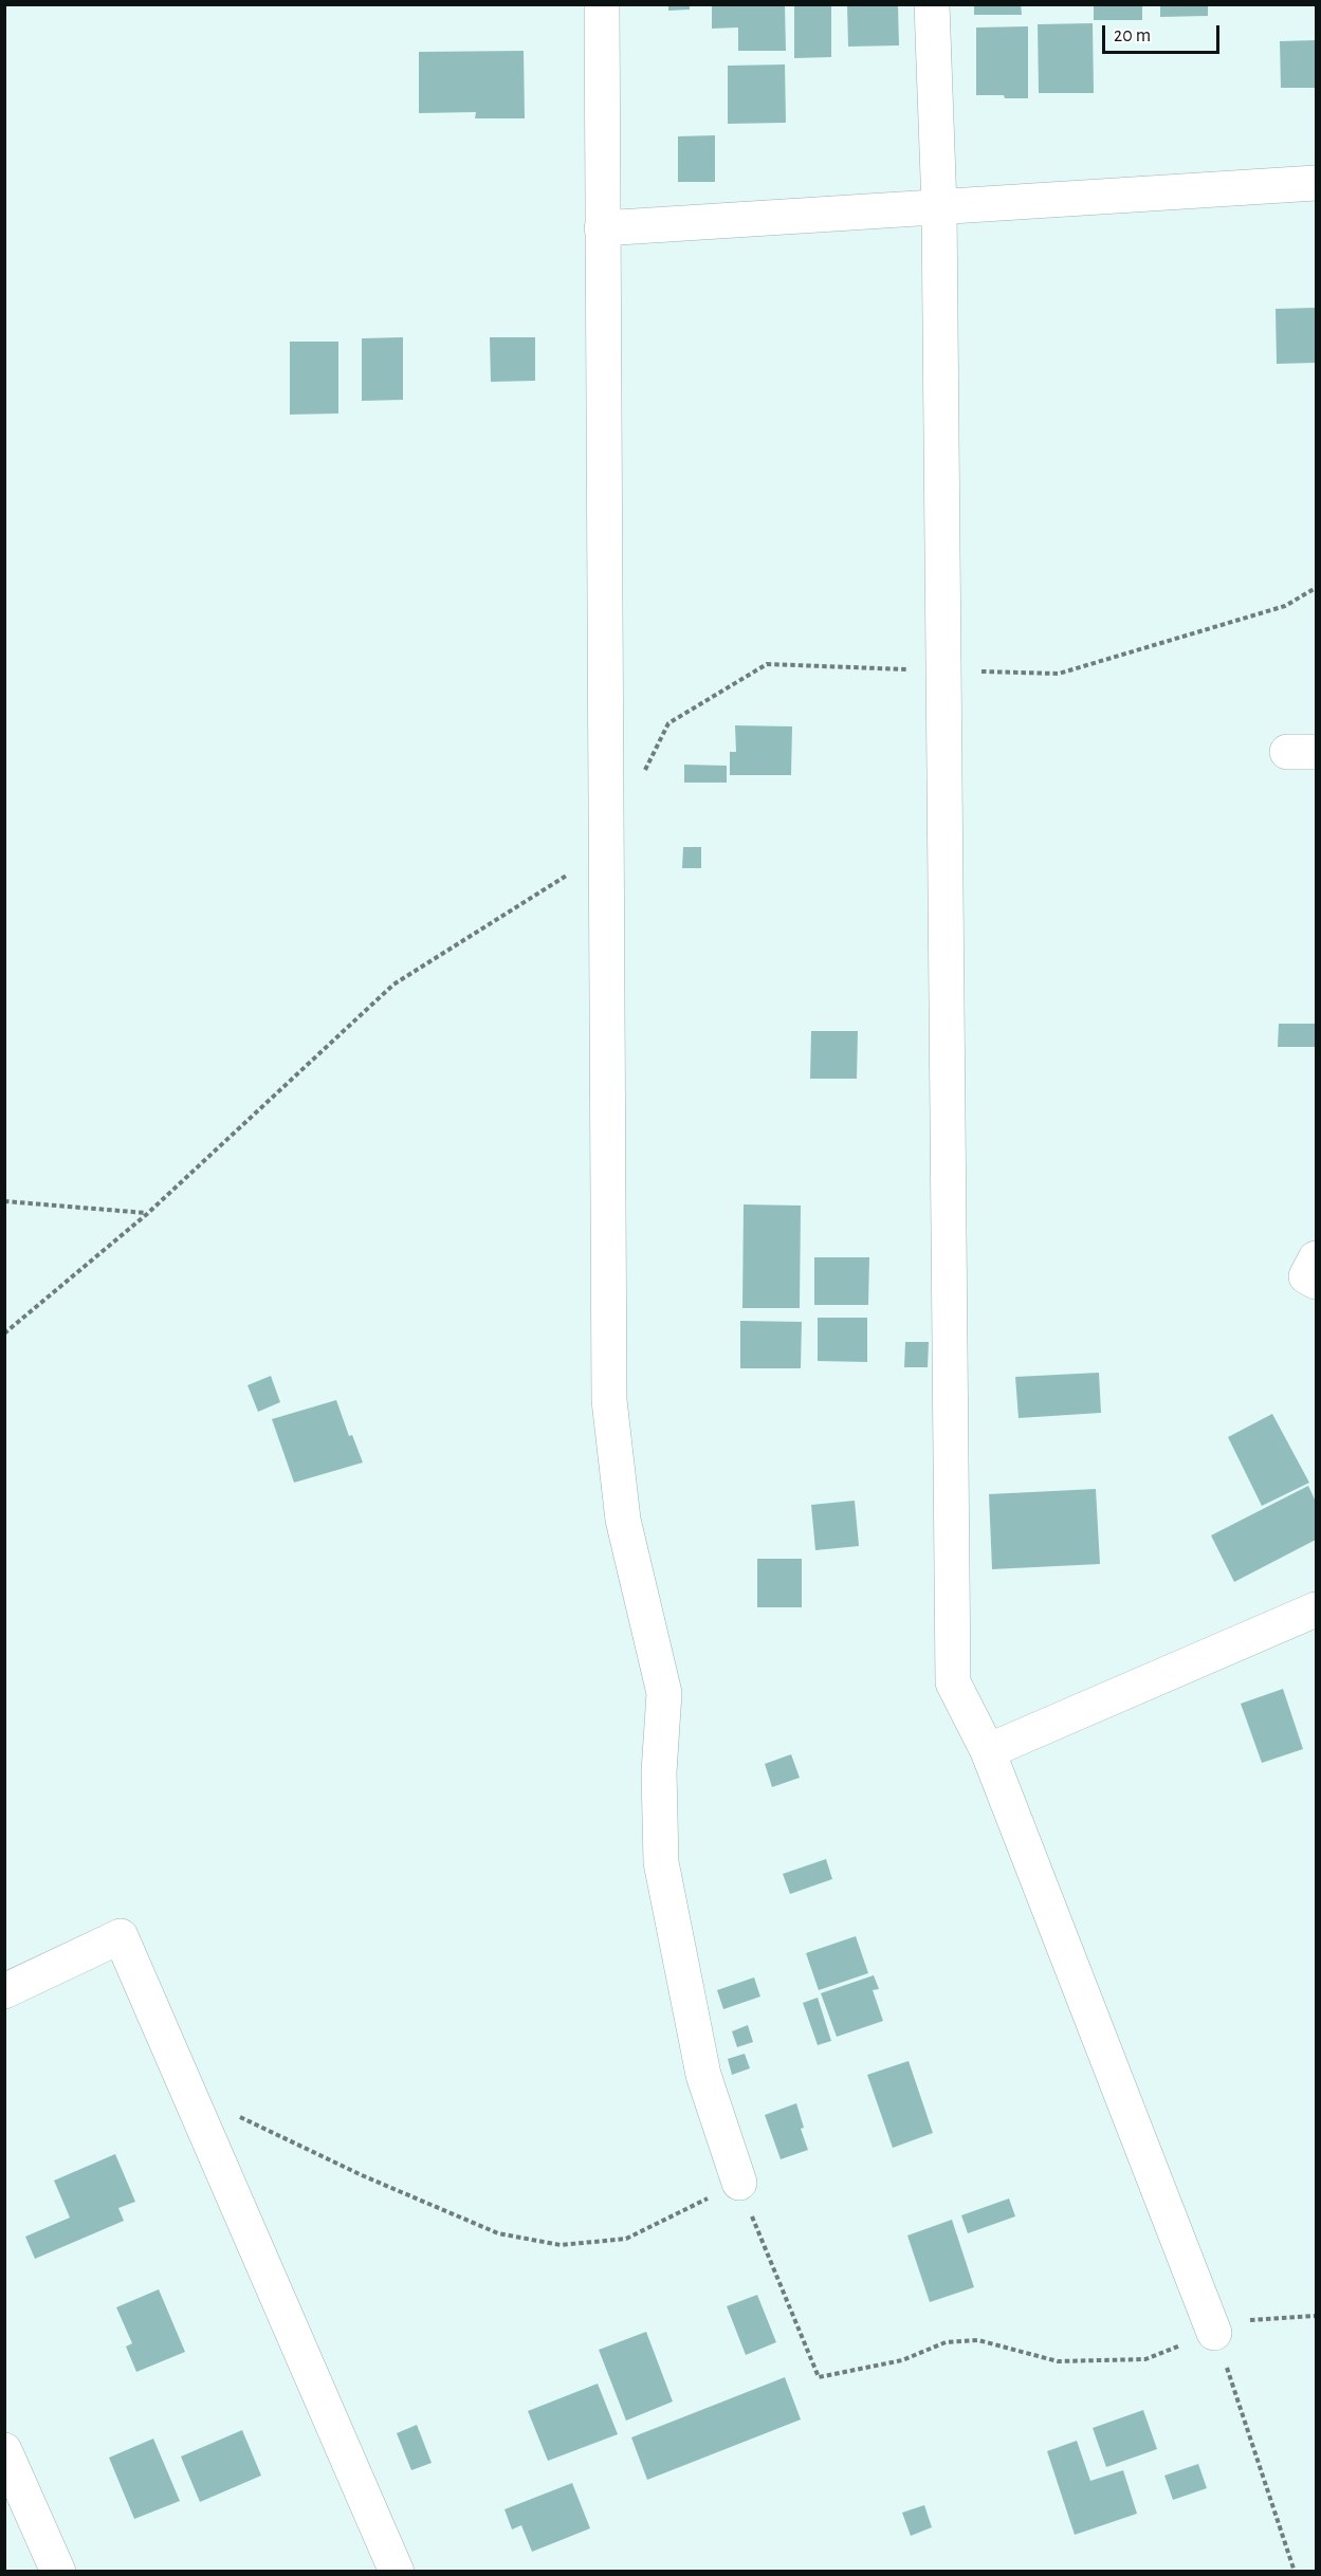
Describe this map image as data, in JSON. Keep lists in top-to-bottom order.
{
  "scale_bar": "20 m"
}
